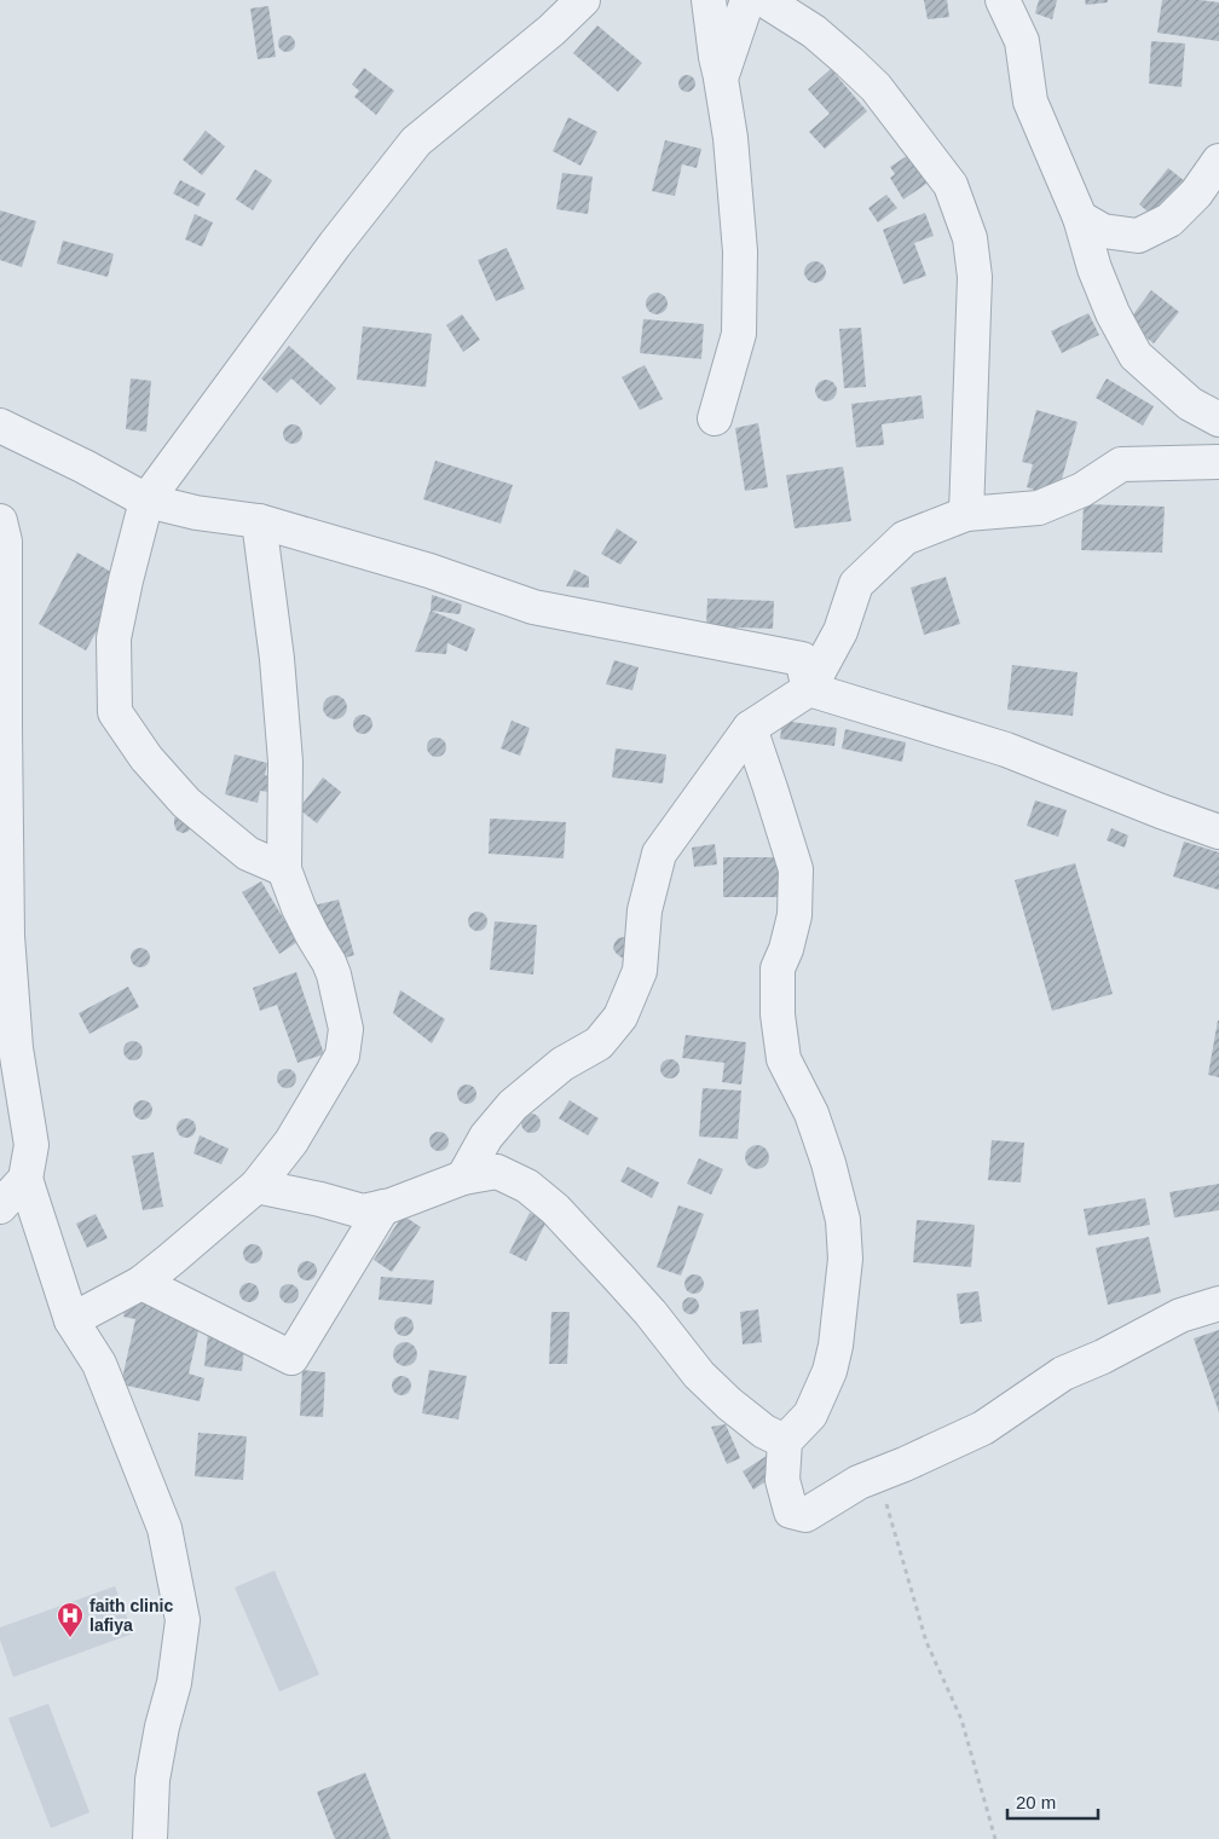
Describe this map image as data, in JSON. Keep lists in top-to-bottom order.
{
  "places": {
    "hospital": ["faith clinic lafiya"]
  },
  "scale_bar": "20 m"
}
